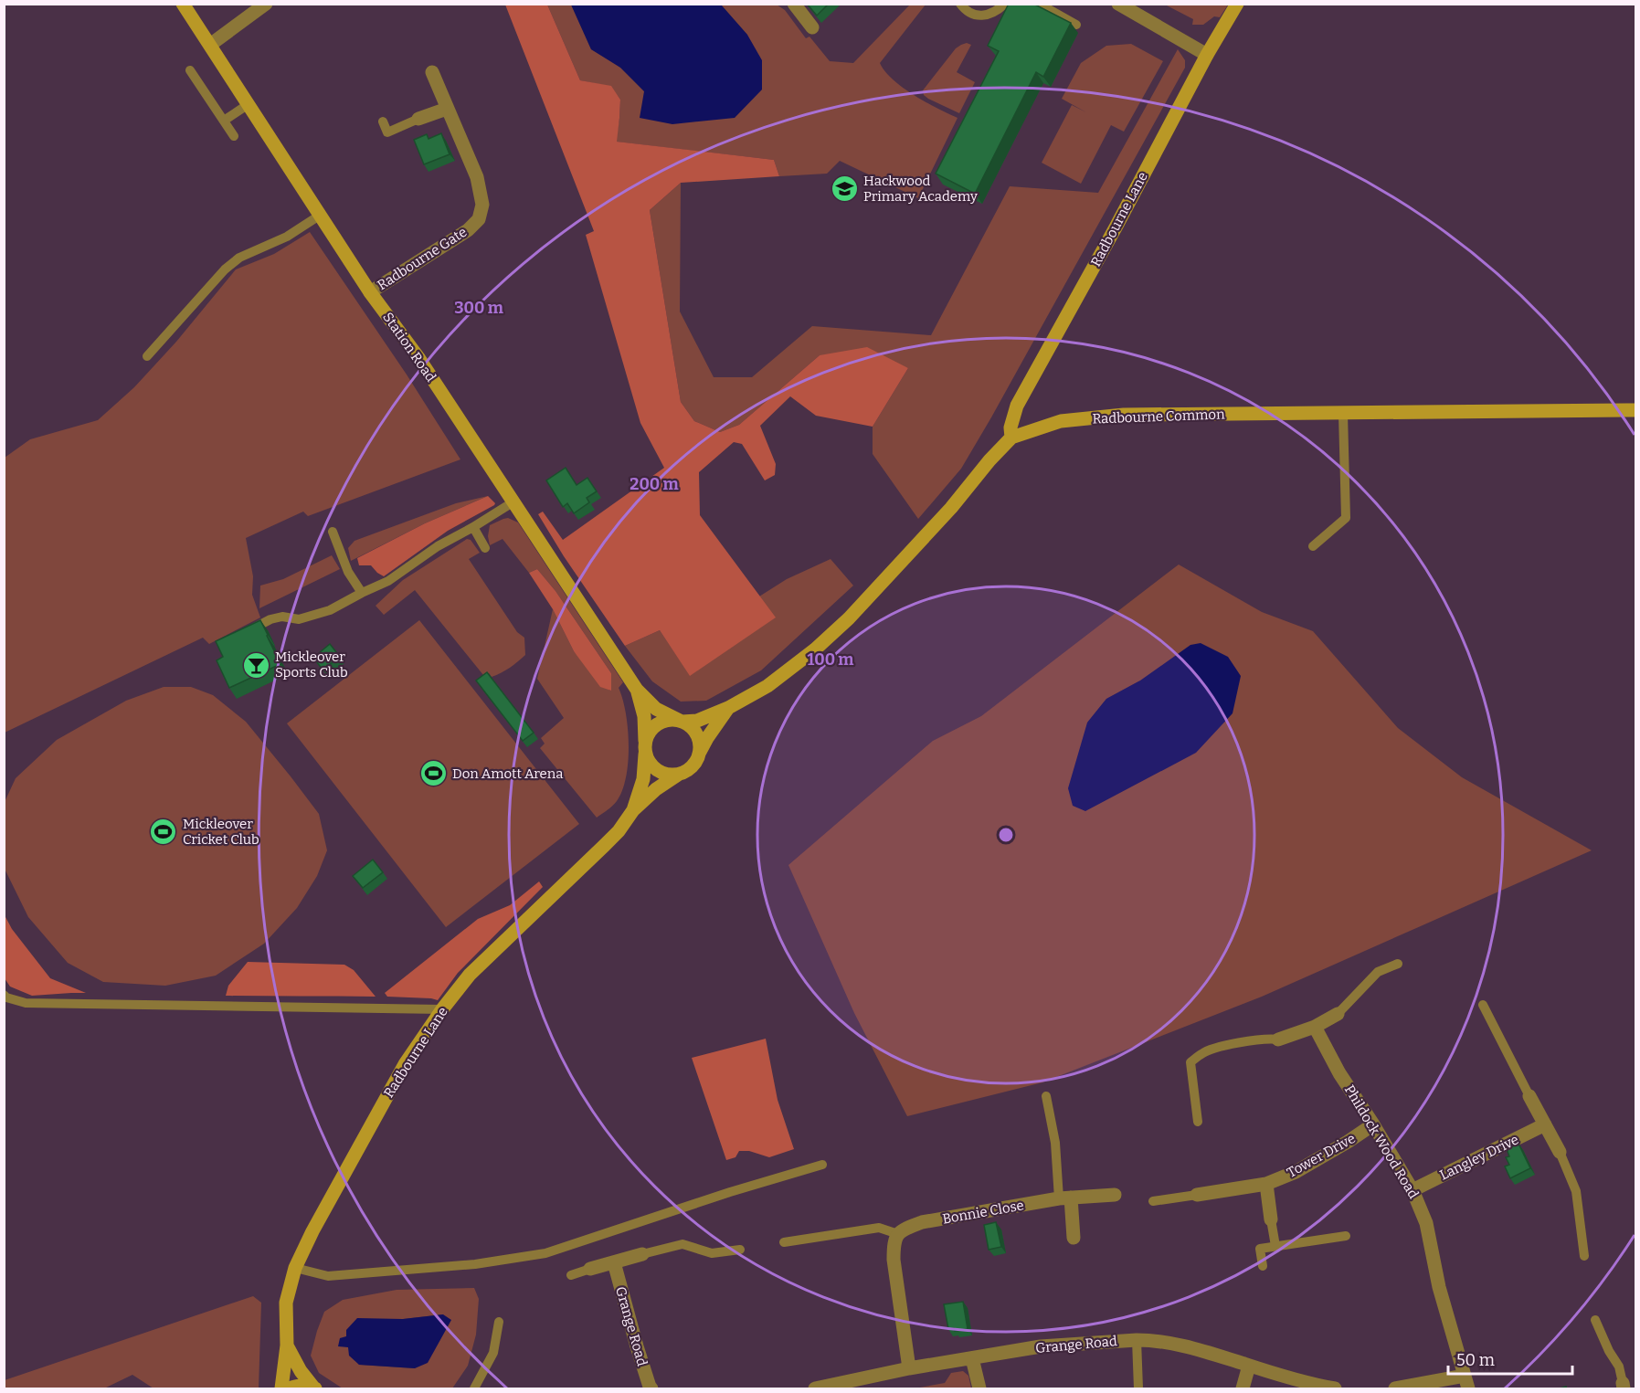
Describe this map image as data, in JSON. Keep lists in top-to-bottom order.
{
  "streets": {
    "main road": ["Radbourne Lane", "Station Road", "Radbourne Common"],
    "street": [
      "Radbourne Gate",
      "Phildock Wood Road",
      "Tower Drive",
      "Langley Drive",
      "Bonnie Close",
      "Grange Road"
    ]
  },
  "crossings": [
    ["Radbourne Lane", "Station Road"],
    ["Radbourne Lane", "Radbourne Common"],
    ["Radbourne Gate", "Station Road"],
    ["Station Road", "Radbourne Common"],
    ["Phildock Wood Road", "Tower Drive"],
    ["Phildock Wood Road", "Langley Drive"]
  ],
  "places": {
    "school or university": ["Hackwood Primary Academy"],
    "bar": ["Mickleover Sports Club"],
    "sports": ["Don Amott Arena", "Mickleover Cricket Club"]
  },
  "scale_bar": "50 m",
  "rings": ["300 m", "200 m", "100 m"]
}
